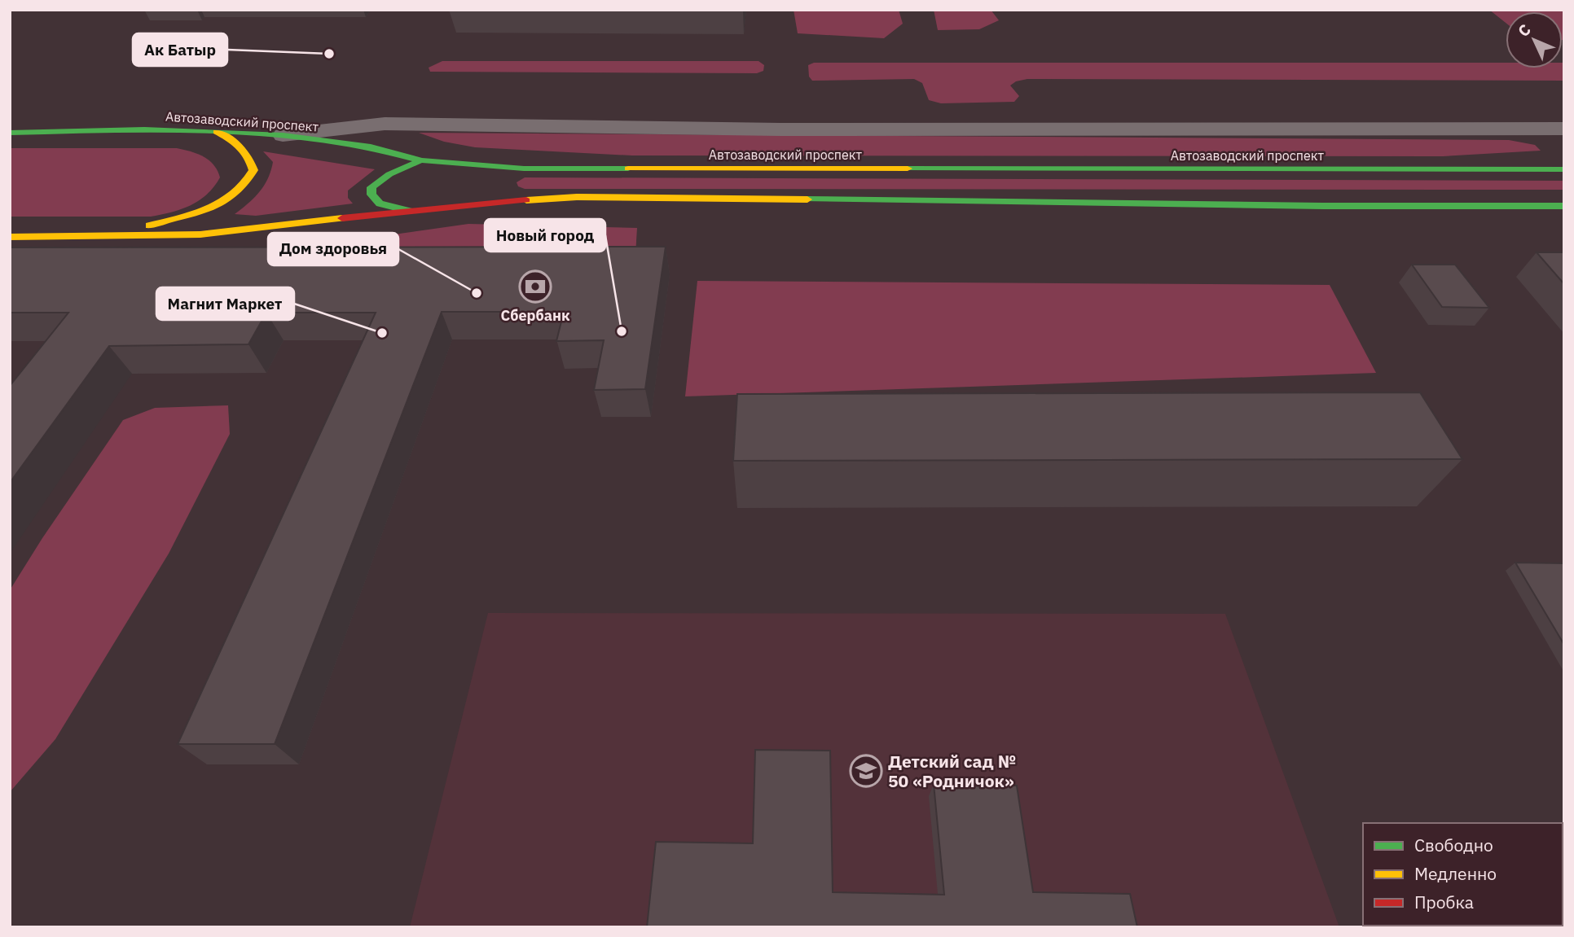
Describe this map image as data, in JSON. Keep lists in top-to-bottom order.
{
  "streets": {
    "street": ["Автозаводский проспект"]
  },
  "places": {
    "other": [
      "Ак Батыр",
      "Дом здоровья",
      "Новый город",
      "Магнит Маркет"
    ],
    "bank": ["Сбербанк"],
    "school or university": ["Детский сад № 50 «Родничок»"]
  },
  "legend": ["Свободно", "Медленно", "Пробка"],
  "north": "top left"
}
